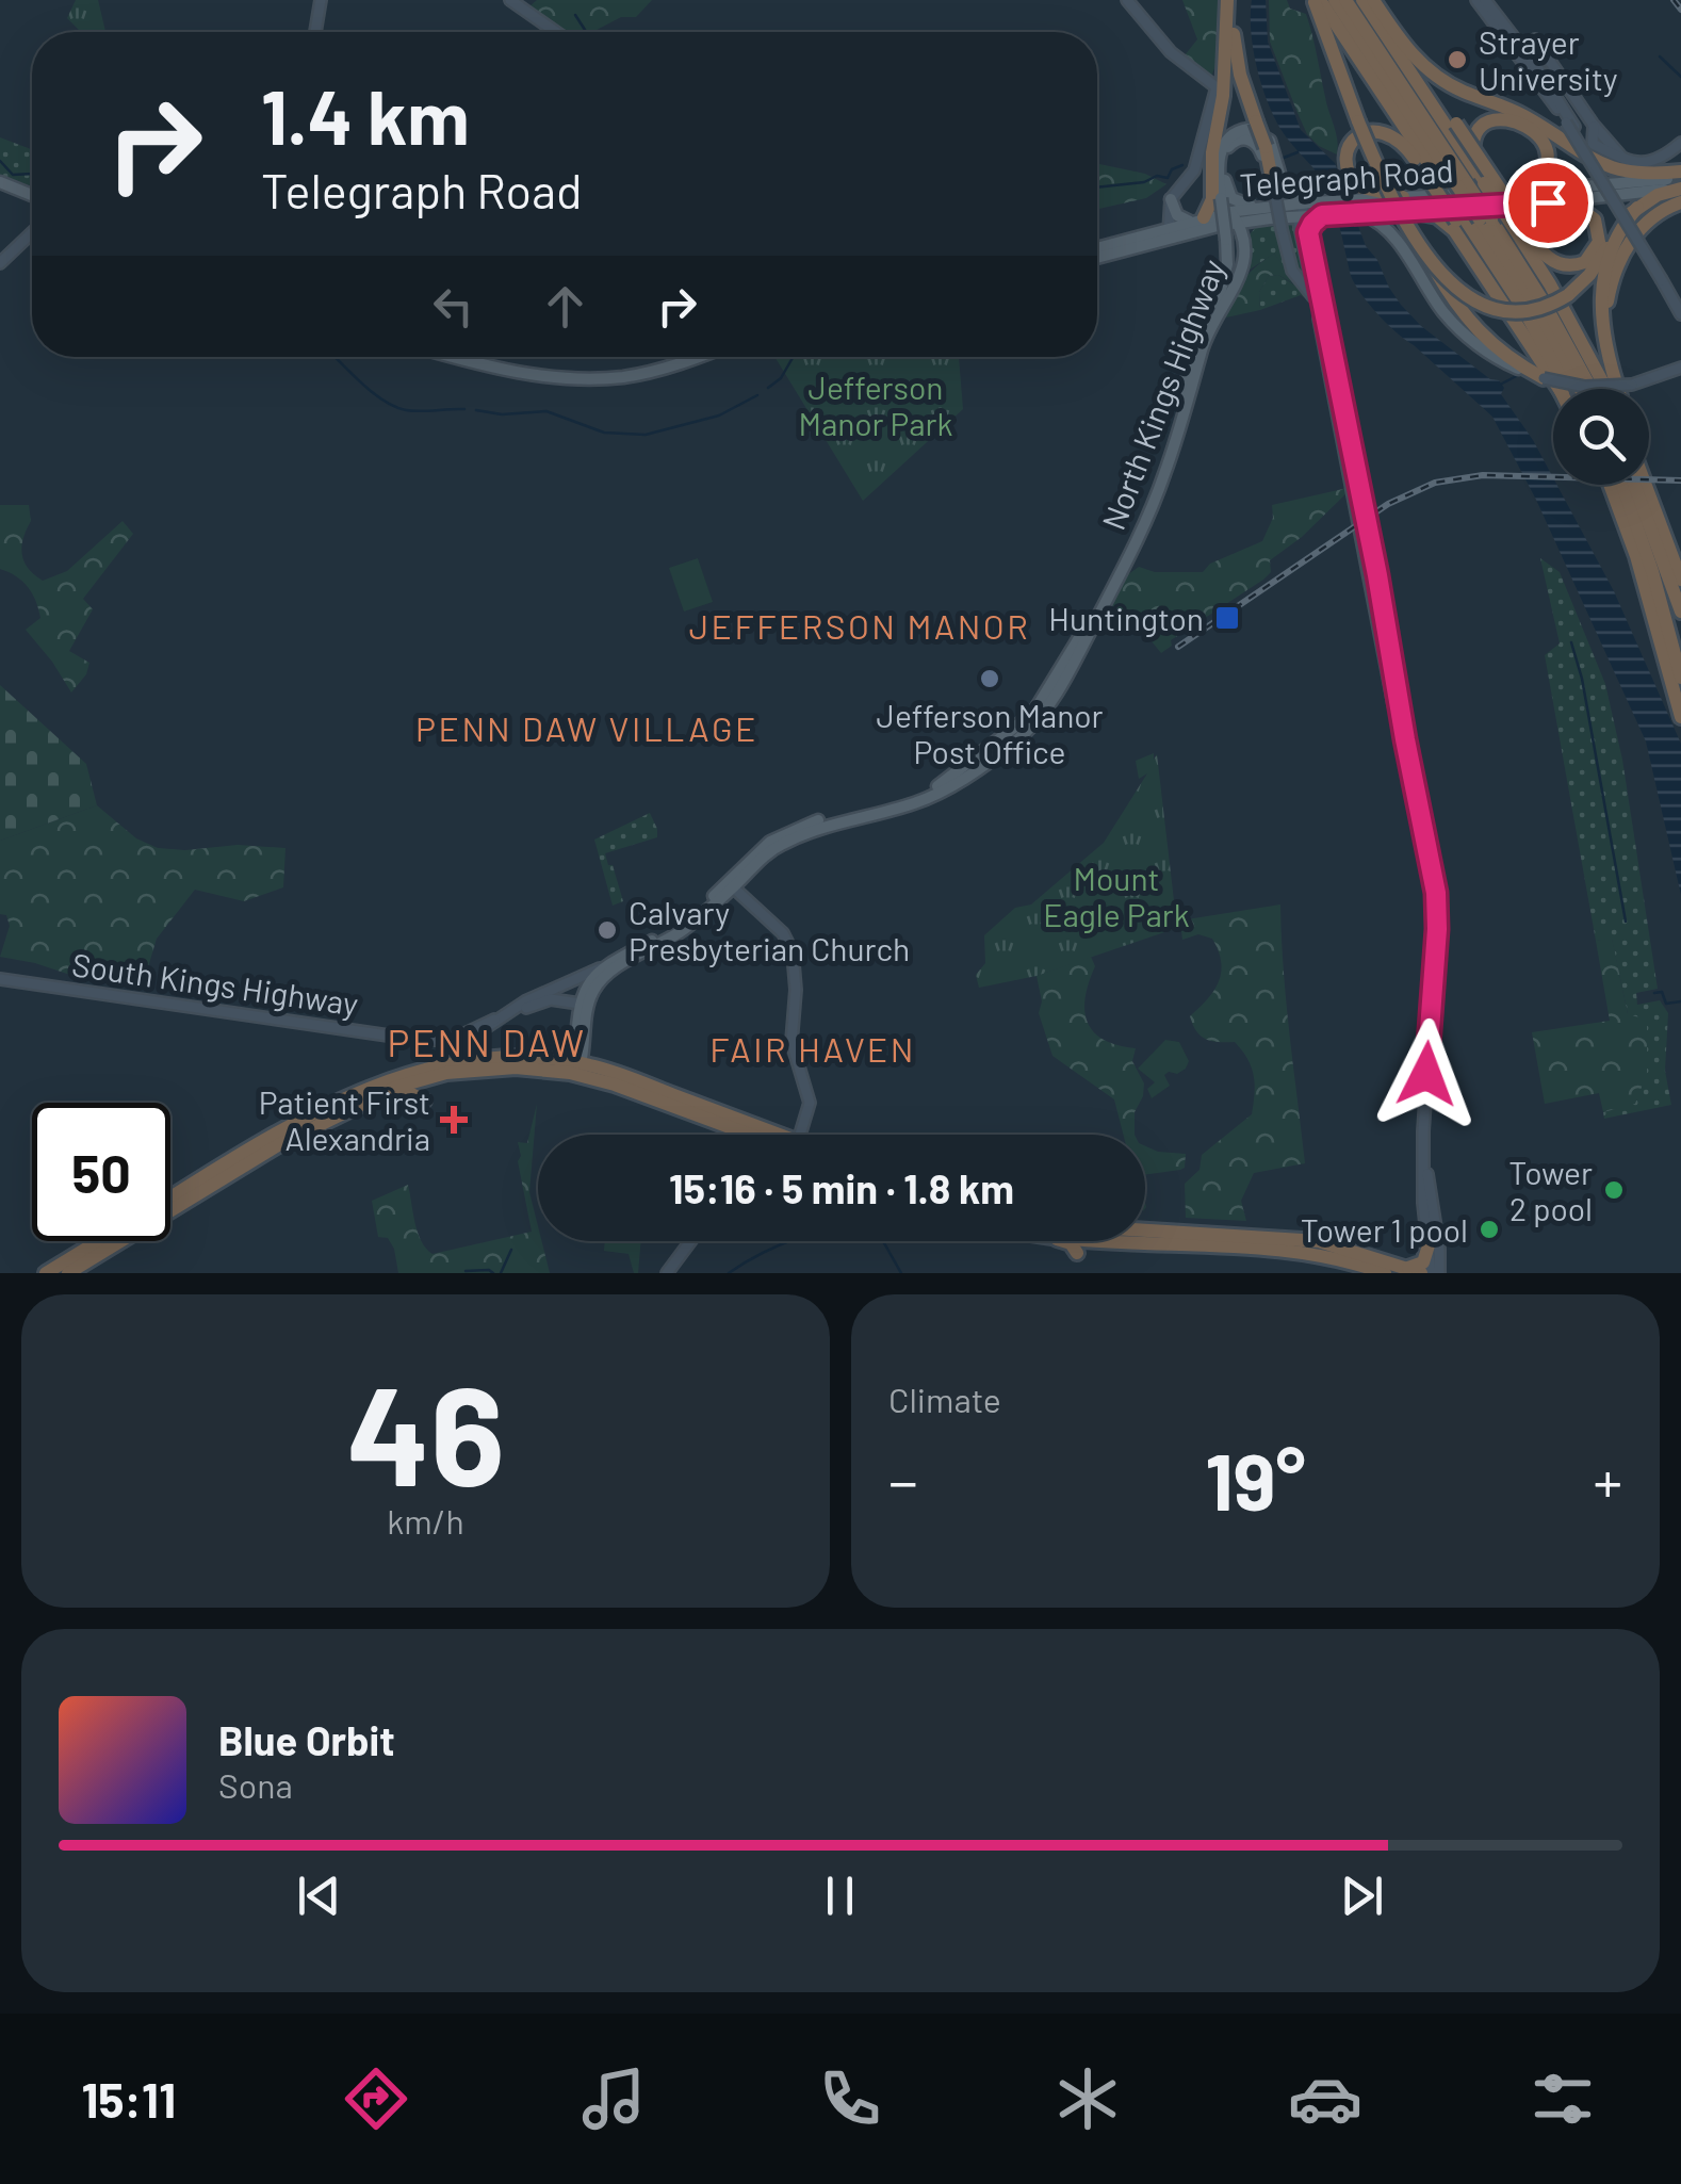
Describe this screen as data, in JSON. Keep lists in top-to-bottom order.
{
  "streets": {
    "main road": ["Telegraph Road", "North Kings Highway", "South Kings Highway"]
  },
  "crossings": [
    ["Telegraph Road", "North Kings Highway"],
    ["North Kings Highway", "South Kings Highway"]
  ],
  "districts": [
    "JEFFERSON MANOR",
    "PENN DAW VILLAGE",
    "PENN DAW",
    "FAIR HAVEN"
  ],
  "parks": ["Jefferson Manor Park", "Mount Eagle Park"],
  "places": {
    "other": [
      "Strayer University",
      "Jefferson Manor Post Office",
      "Calvary Presbyterian Church",
      "Tower 2 pool",
      "Tower 1 pool"
    ],
    "transit": ["Huntington"],
    "health": ["Patient First Alexandria"]
  },
  "page": {
    "turn": ["1.4 km", "Telegraph Road"],
    "limit": "50",
    "trip": "15:16 · 5 min · 1.8 km",
    "tile": [
      ["46", "km/h"],
      "Climate"
    ],
    "heat": ["−", "19°", "+"],
    "song": ["Blue Orbit", "Sona"],
    "tabs": "15:11"
  }
}
